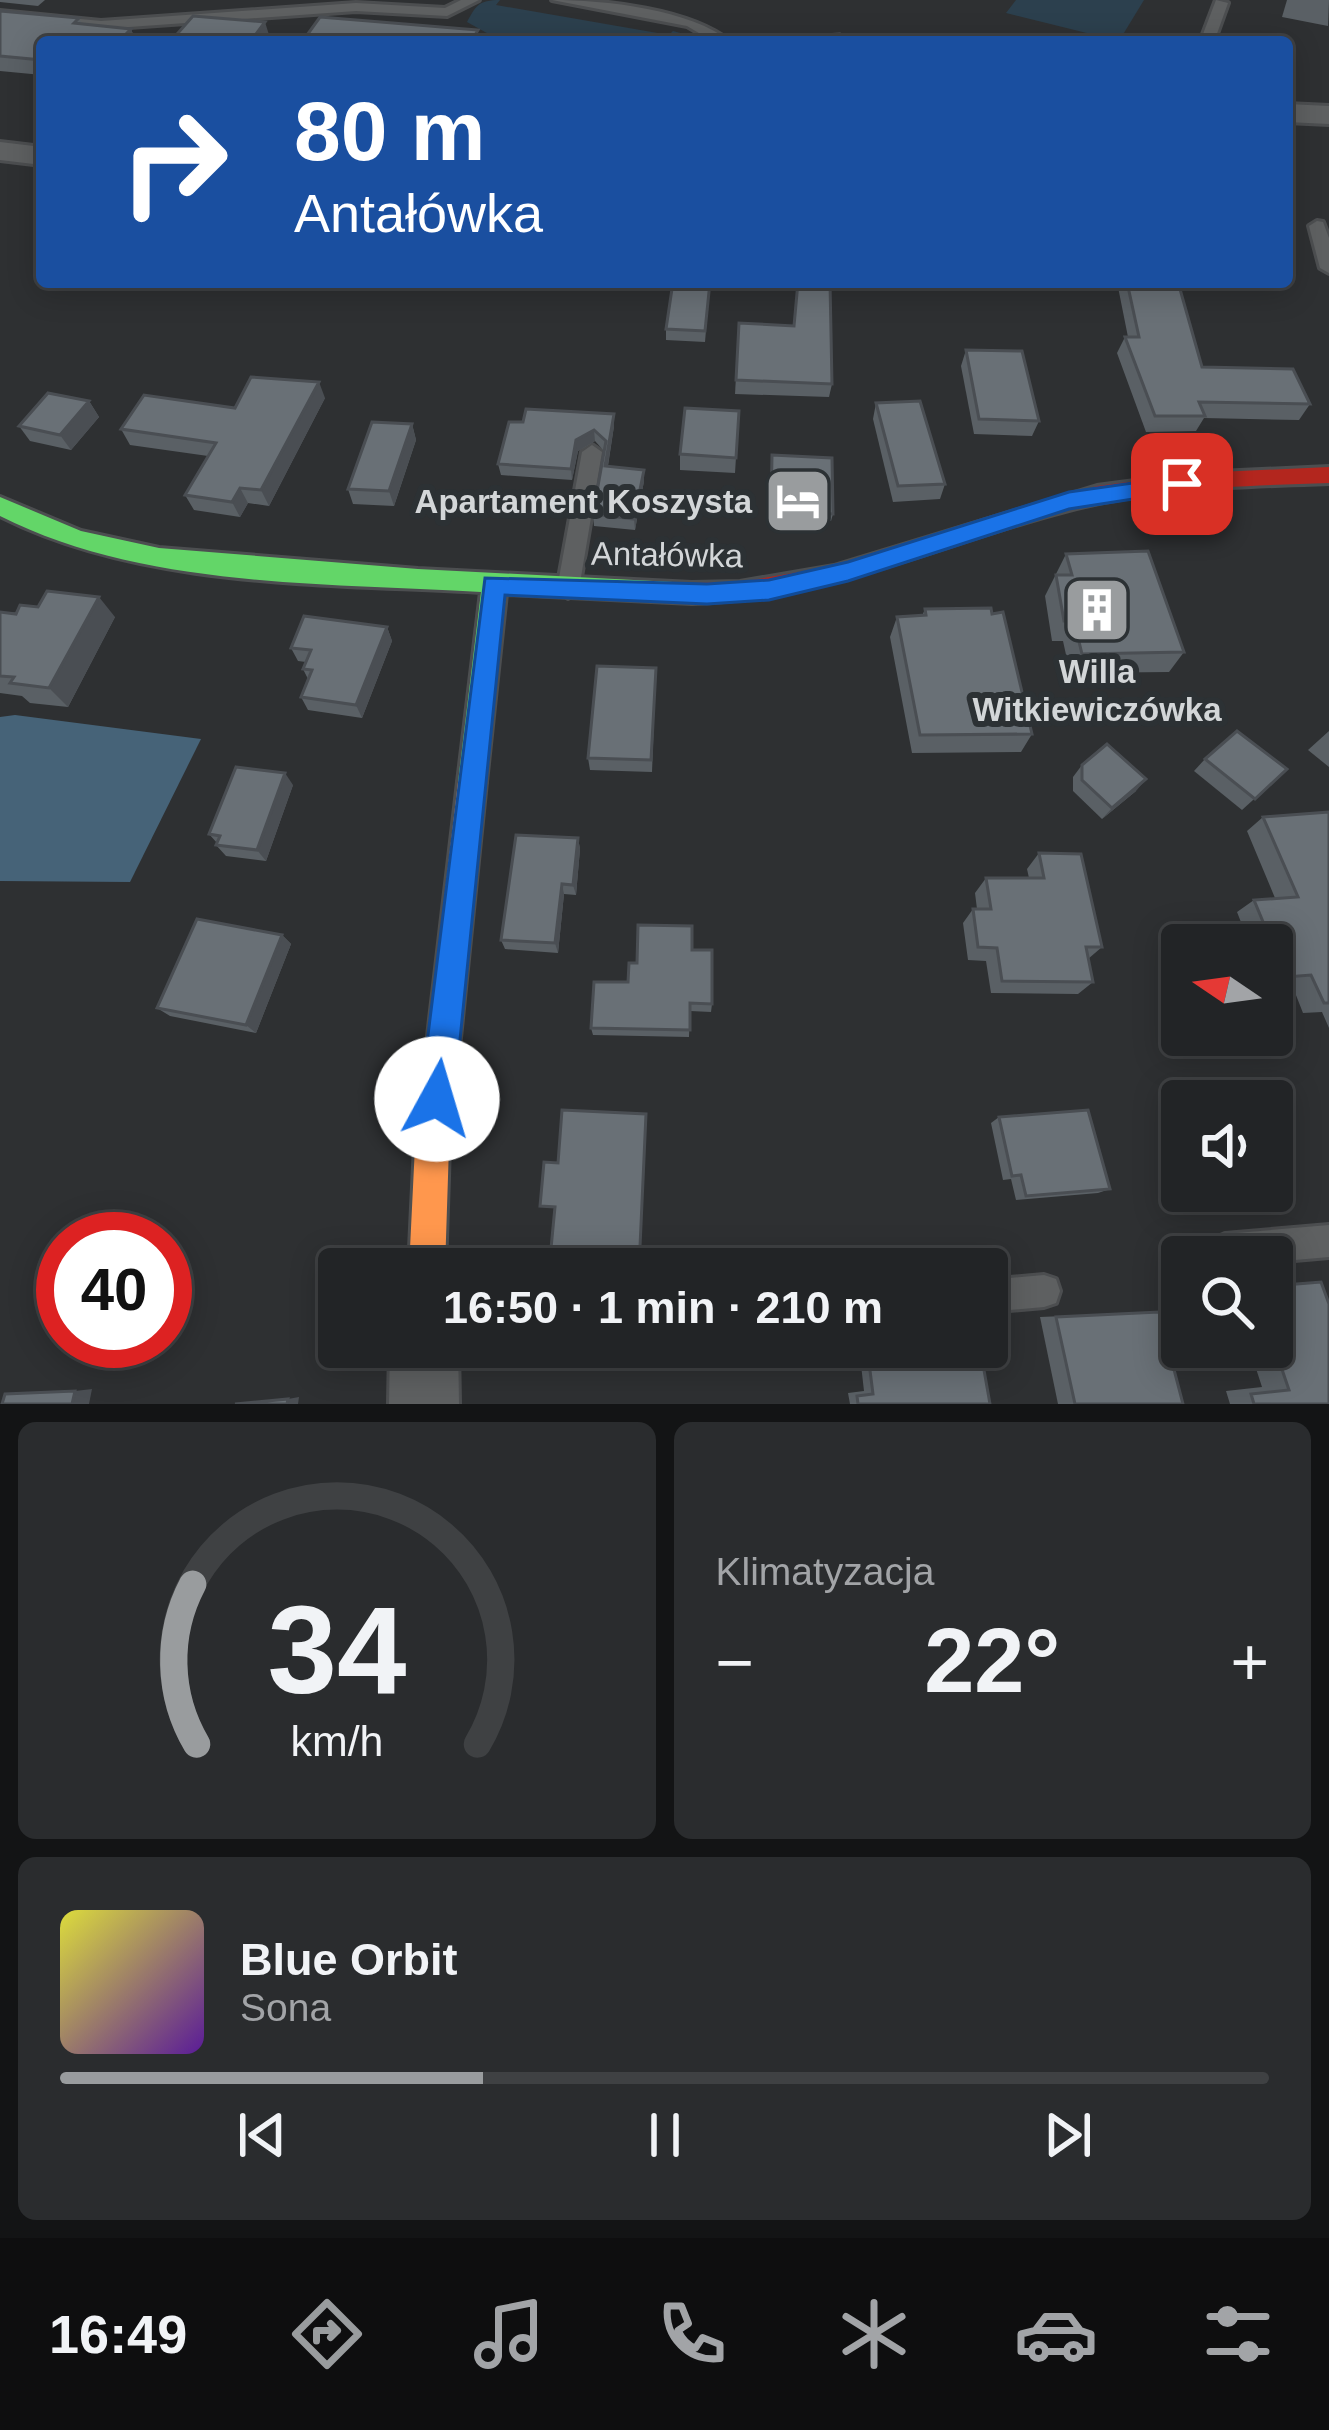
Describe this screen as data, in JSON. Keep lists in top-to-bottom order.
{
  "streets": {
    "street": ["Antałówka"]
  },
  "places": {
    "hotel": ["Apartament Koszysta"],
    "building": ["Willa Witkiewiczówka"]
  },
  "north": "left",
  "page": {
    "turn": ["80 m", "Antałówka"],
    "limit": "40",
    "trip": "16:50 · 1 min · 210 m",
    "tile": "Klimatyzacja",
    "heat": ["−", "22°", "+"],
    "song": ["Blue Orbit", "Sona"],
    "tabs": "16:49",
    "gauge": ["34", "km/h"]
  }
}
